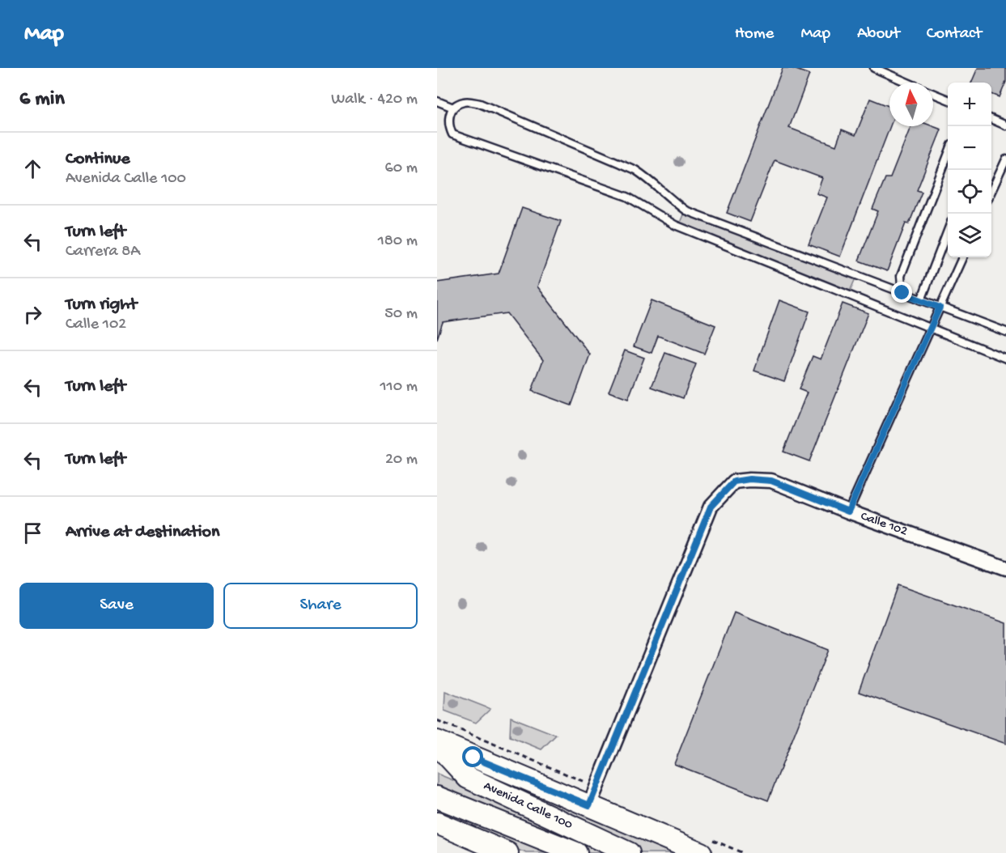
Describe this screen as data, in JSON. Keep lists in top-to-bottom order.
{
  "streets": {
    "main road": ["Avenida Calle 100"],
    "street": ["Calle 102"]
  },
  "crossings": [
    ["Calle 102", "Avenida Calle 100"]
  ],
  "north": "top",
  "page": {
    "header": "Map",
    "nav": [
      "Home",
      "Map",
      "About",
      "Contact"
    ],
    "heading": ["6 min", "Walk · 420 m"],
    "map_buttons": ["+", "−"],
    "list": [
      ["Continue", "Avenida Calle 100", "60 m"],
      ["Turn left", "Carrera 8A", "180 m"],
      ["Turn right", "Calle 102", "50 m"],
      ["Turn left", "110 m"],
      ["Turn left", "20 m"],
      "Arrive at destination"
    ],
    "buttons": ["Save", "Share"]
  }
}
